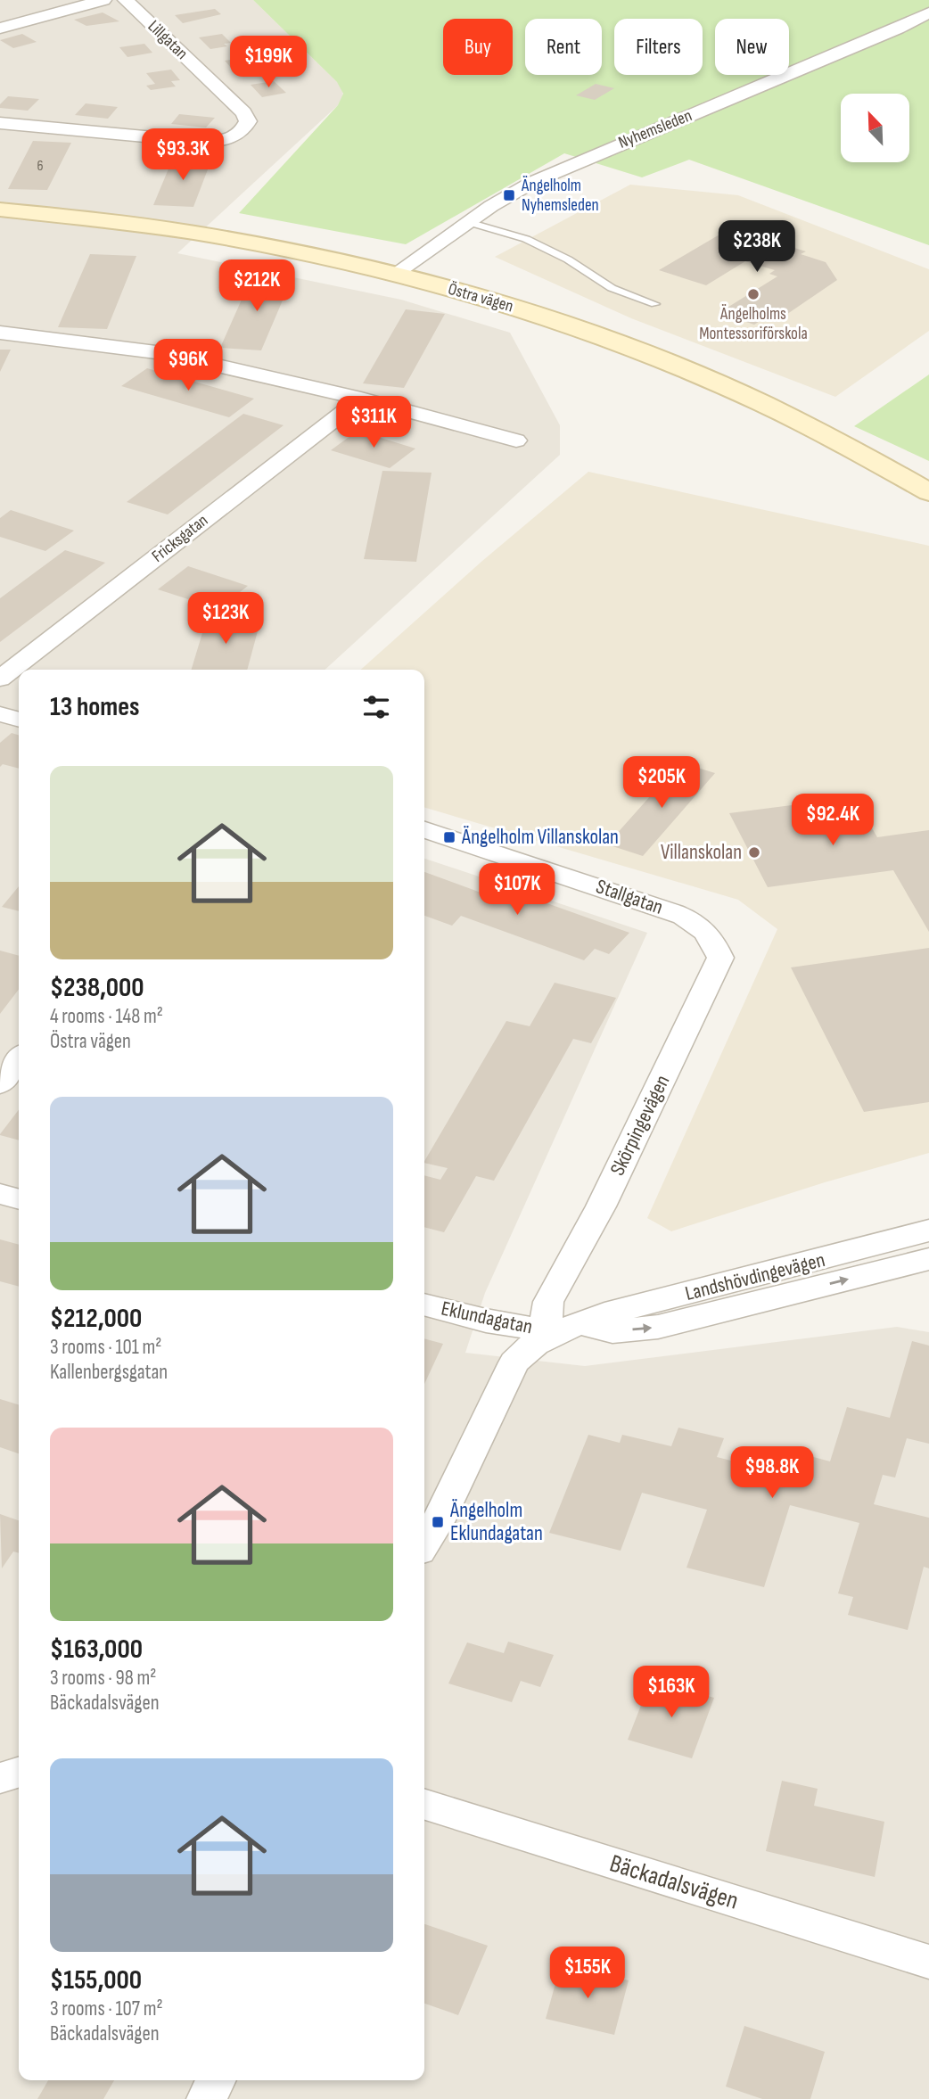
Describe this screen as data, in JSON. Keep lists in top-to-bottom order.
{
  "streets": {
    "main road": ["Östra vägen"],
    "street": [
      "Lillgatan",
      "Nyhemsleden",
      "Fricksgatan",
      "Stallgatan",
      "Skörpingevägen",
      "Landshövdingevägen",
      "Eklundagatan",
      "Bäckadalsvägen"
    ]
  },
  "crossings": [
    ["Nyhemsleden", "Östra vägen"],
    ["Stallgatan", "Skörpingevägen"],
    ["Skörpingevägen", "Landshövdingevägen"],
    ["Skörpingevägen", "Eklundagatan"],
    ["Landshövdingevägen", "Eklundagatan"]
  ],
  "places": {
    "transit": ["Ängelholm Nyhemsleden", "Ängelholm Villanskolan", "Ängelholm Eklundagatan"],
    "other": ["Ängelholms Montessoriförskola", "Villanskolan"]
  },
  "house_numbers": ["6"],
  "north": "top left",
  "page": {
    "chip": [
      "Buy",
      "Rent",
      "Filters",
      "New"
    ],
    "price": [
      "$199K",
      "$93.3K",
      "$238K",
      "$212K",
      "$96K",
      "$311K",
      "$123K",
      "$205K",
      "$92.4K",
      "$107K",
      "$98.8K",
      "$163K",
      "$155K"
    ],
    "heading": "13 homes",
    "list": [
      {
        "name": "$238,000",
        "note": "4 rooms · 148 m² · Östra vägen"
      },
      {
        "name": "$212,000",
        "note": "3 rooms · 101 m² · Kallenbergsgatan"
      },
      {
        "name": "$163,000",
        "note": "3 rooms · 98 m² · Bäckadalsvägen"
      },
      {
        "name": "$155,000",
        "note": "3 rooms · 107 m² · Bäckadalsvägen"
      }
    ]
  }
}
